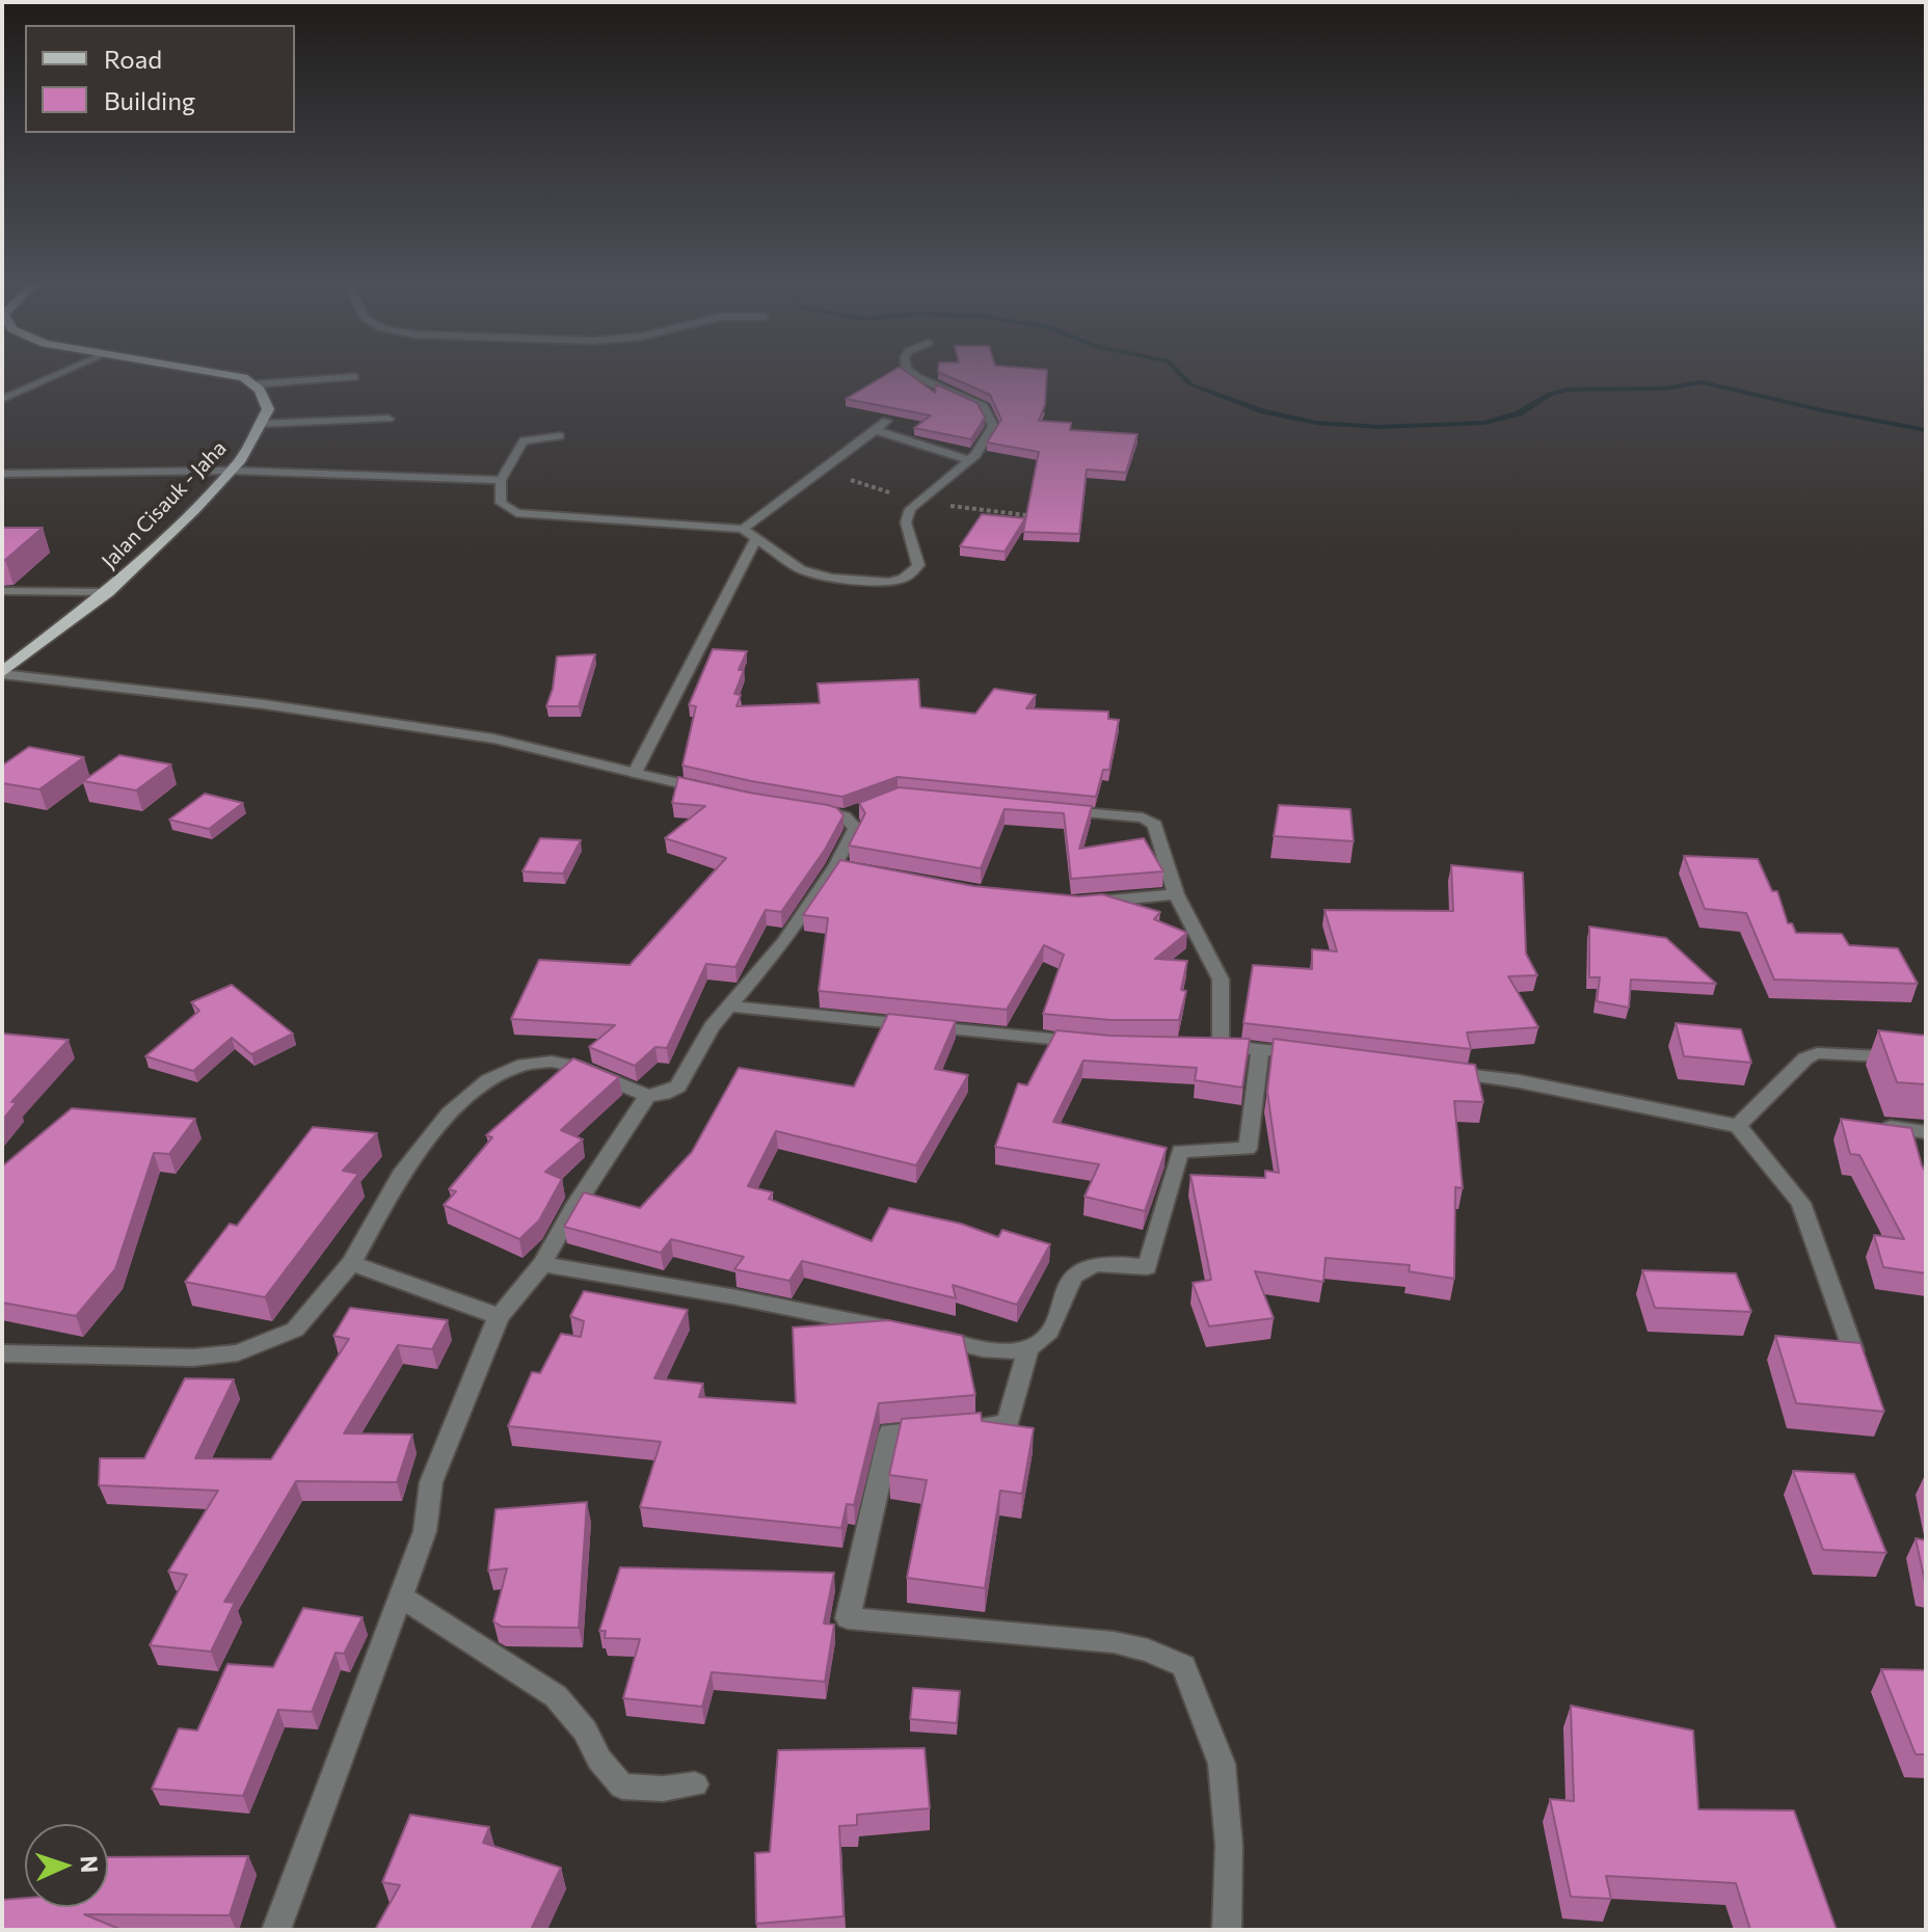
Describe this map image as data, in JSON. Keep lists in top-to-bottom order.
{
  "streets": {
    "main road": ["Jalan Cisauk - Jaha"]
  },
  "legend": ["Road", "Building"],
  "north": "right"
}
